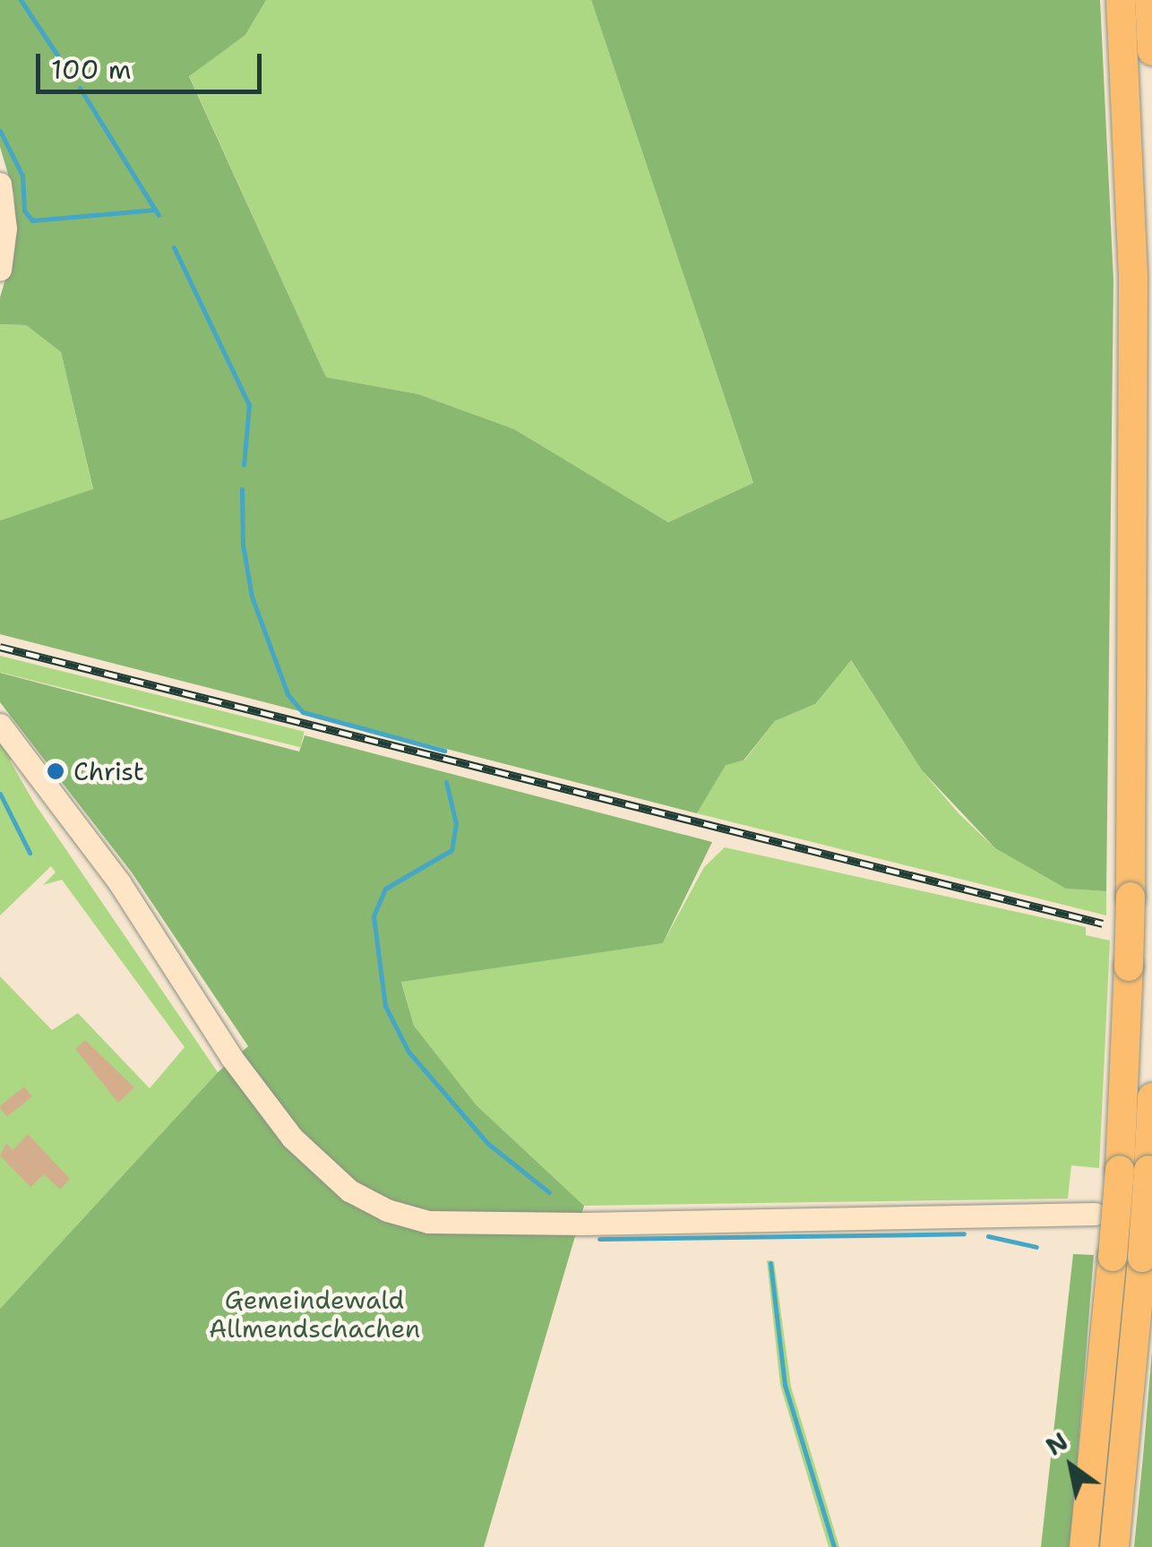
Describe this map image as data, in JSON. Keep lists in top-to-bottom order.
{
  "parks": ["Gemeindewald Allmendschachen"],
  "places": ["Christ"],
  "scale_bar": "100 m",
  "north": "top left"
}
